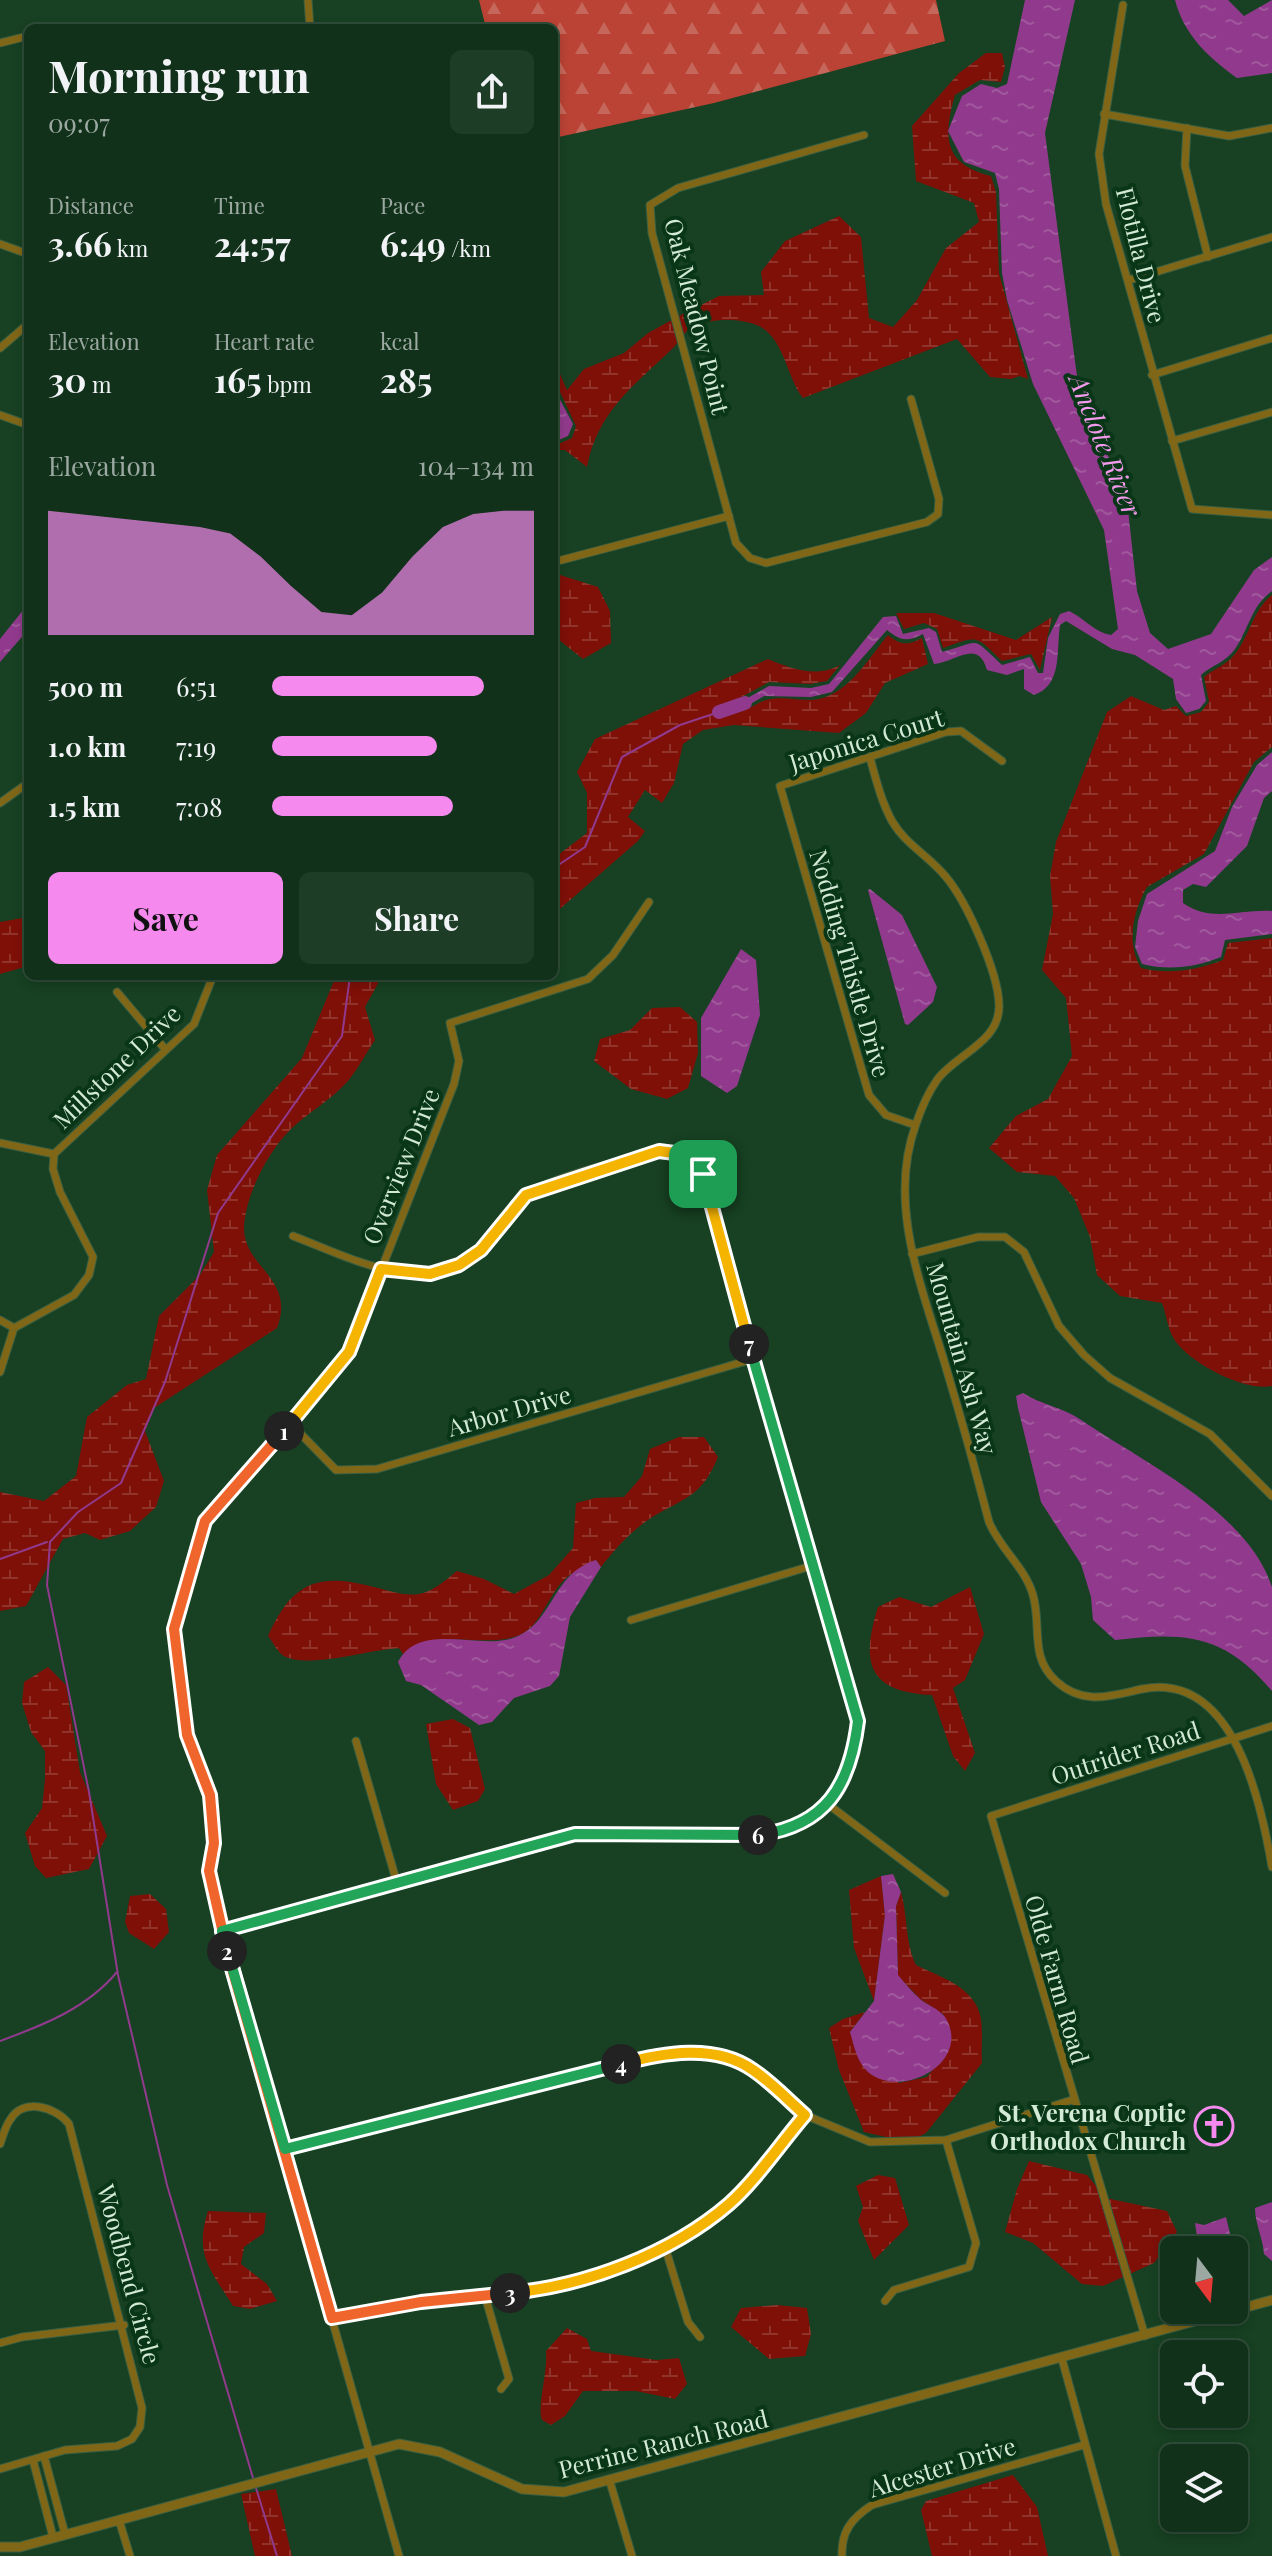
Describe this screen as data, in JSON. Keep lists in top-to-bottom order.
{
  "streets": {
    "street": [
      "Flotilla Drive",
      "Oak Meadow Point",
      "Japonica Court",
      "Nodding Thistle Drive",
      "Millstone Drive",
      "Overview Drive",
      "Mountain Ash Way",
      "Arbor Drive",
      "Outrider Road",
      "Olde Farm Road",
      "Woodbend Circle",
      "Perrine Ranch Road",
      "Alcester Drive"
    ]
  },
  "crossings": [
    ["Japonica Court", "Nodding Thistle Drive"],
    ["Japonica Court", "Mountain Ash Way"],
    ["Nodding Thistle Drive", "Mountain Ash Way"],
    ["Overview Drive", "Arbor Drive"],
    ["Overview Drive", "Perrine Ranch Road"],
    ["Mountain Ash Way", "Outrider Road"],
    ["Outrider Road", "Olde Farm Road"],
    ["Olde Farm Road", "Perrine Ranch Road"]
  ],
  "water": ["Anclote River"],
  "places": {
    "church": ["St. Verena Coptic Orthodox Church"]
  },
  "north": "bottom",
  "page": {
    "heading": ["Morning run", "09:07"],
    "stats": [
      ["Distance", "3.66 km"],
      ["Time", "24:57"],
      ["Pace", "6:49 /km"],
      ["Elevation", "30 m"],
      ["Heart rate", "165 bpm"],
      ["kcal", "285"]
    ],
    "chart": ["Elevation", "104–134 m"],
    "list": [
      {
        "name": "500 m",
        "note": "6:51"
      },
      {
        "name": "1.0 km",
        "note": "7:19"
      },
      {
        "name": "1.5 km",
        "note": "7:08"
      }
    ],
    "buttons": ["Save", "Share"],
    "pins": [
      "7",
      "1",
      "6",
      "2",
      "4",
      "3"
    ]
  }
}
